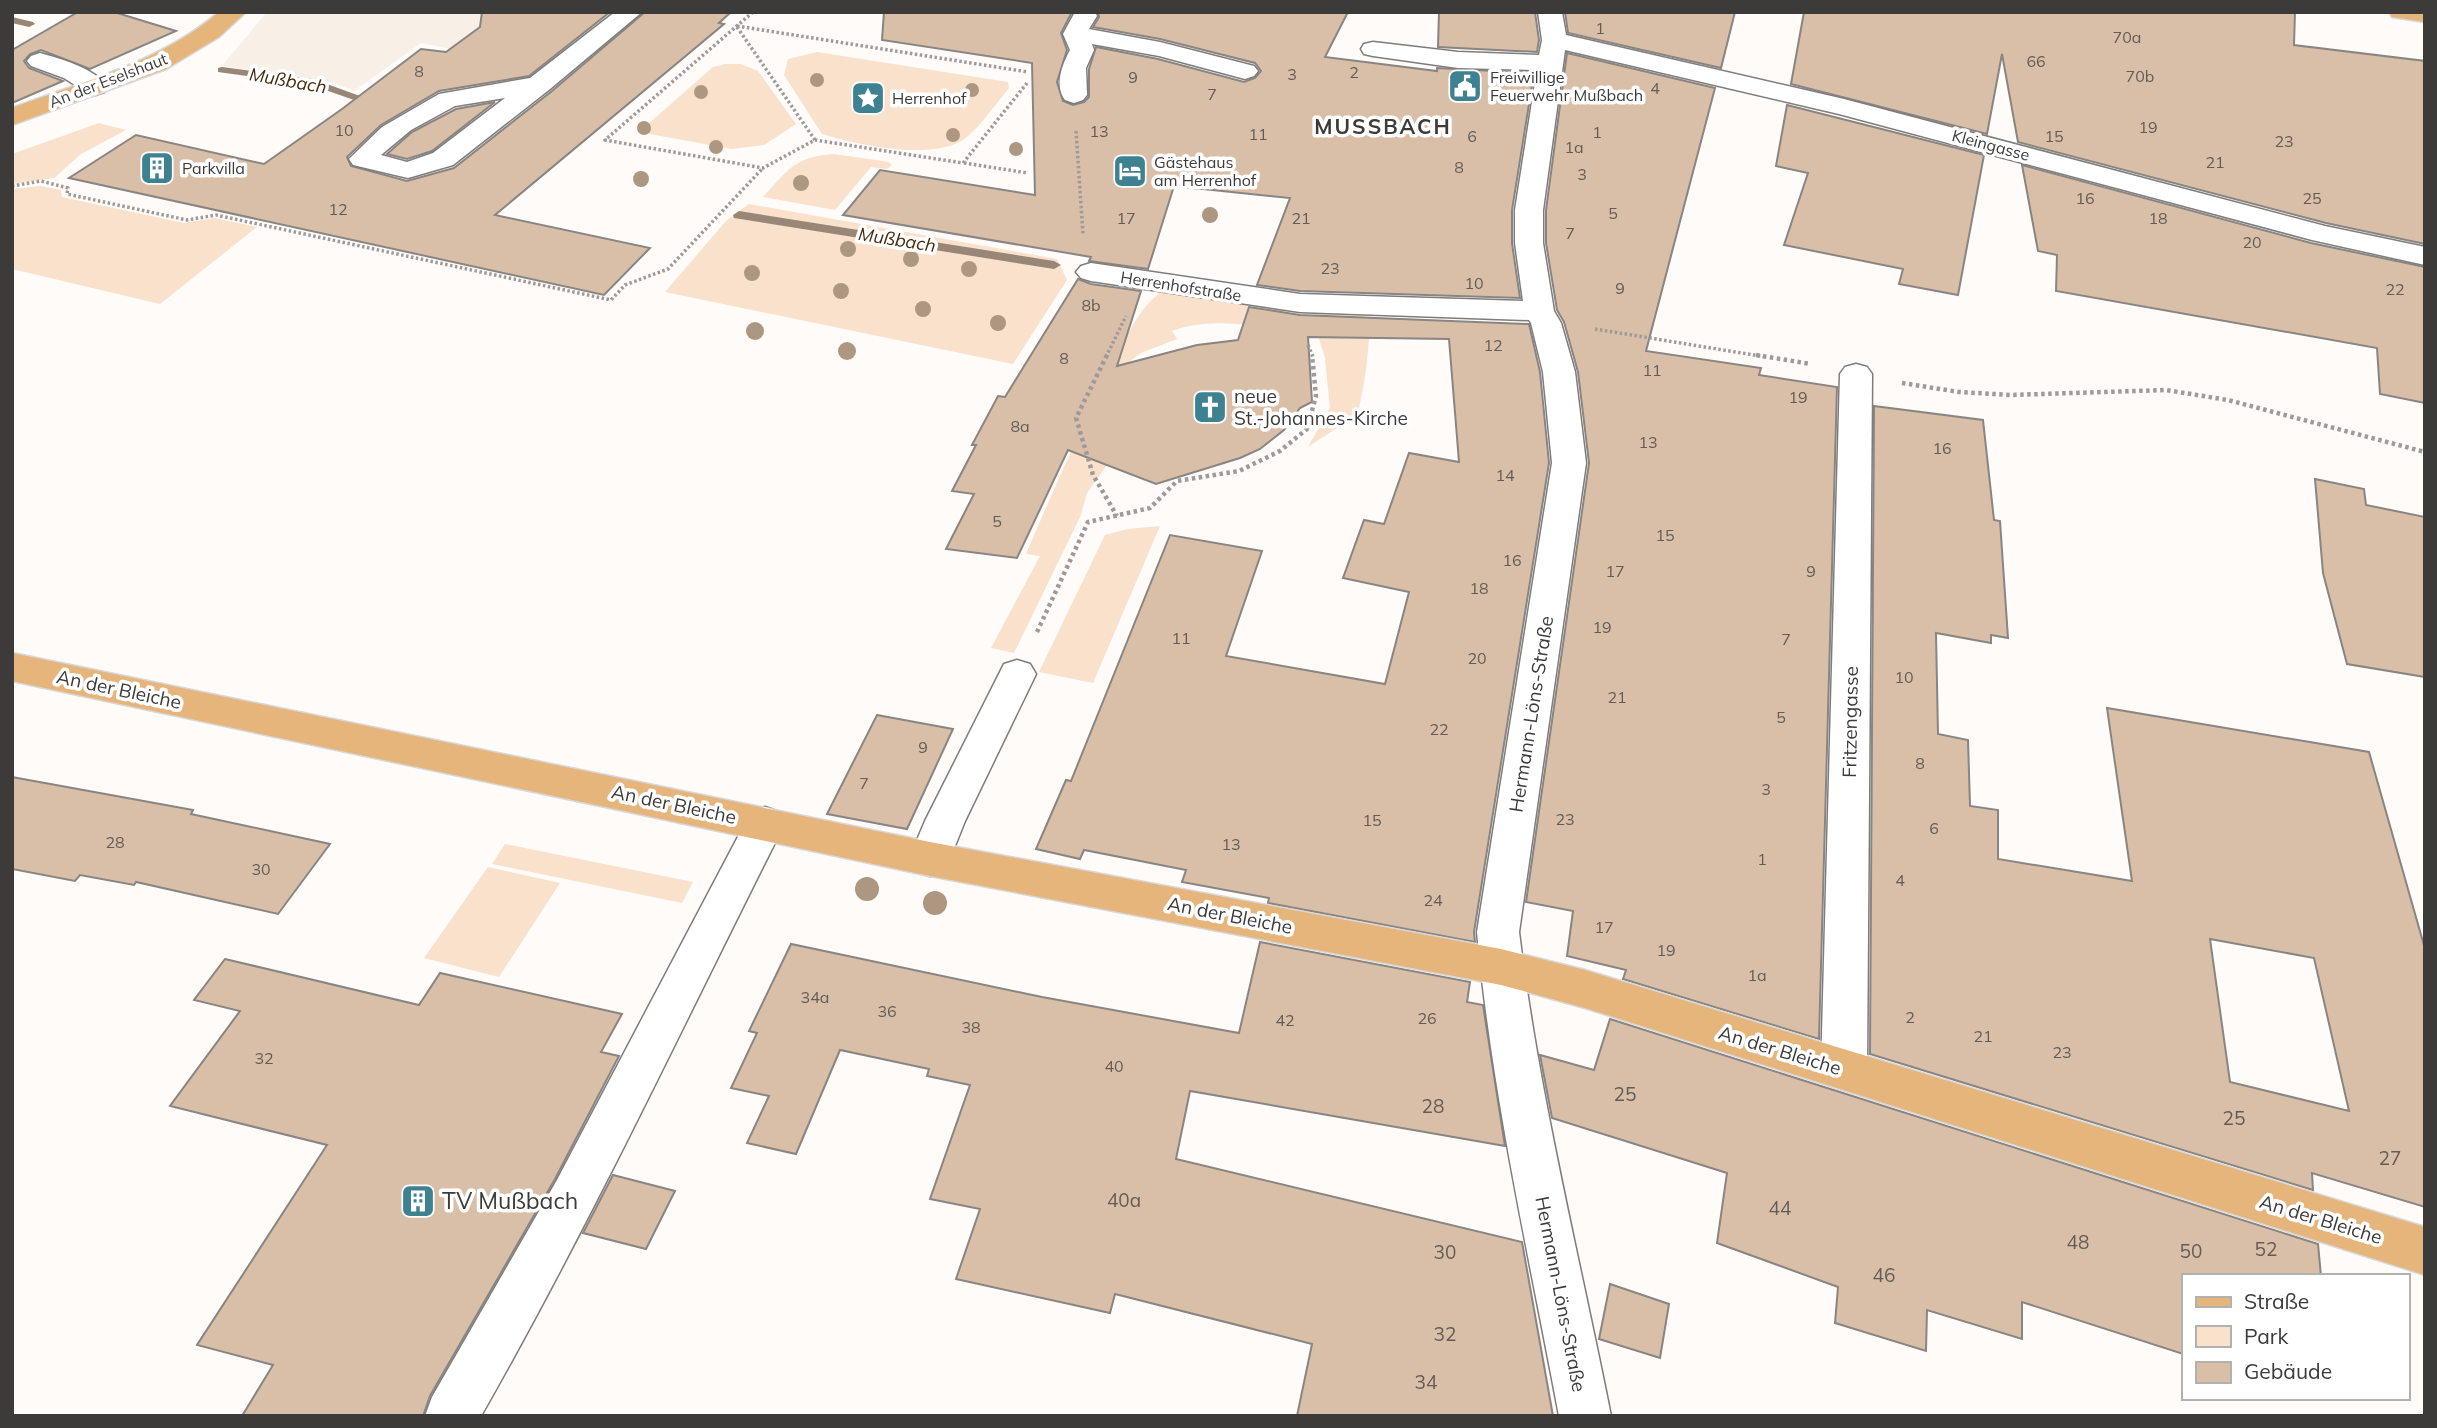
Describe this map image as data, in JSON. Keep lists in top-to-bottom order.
{
  "streets": {
    "main road": ["An der Eselshaut", "An der Bleiche"],
    "street": [
      "Kleingasse",
      "Herrenhofstraße",
      "Hermann-Löns-Straße",
      "Fritzengasse"
    ]
  },
  "crossings": [
    ["Kleingasse", "Hermann-Löns-Straße"],
    ["Herrenhofstraße", "Hermann-Löns-Straße"],
    ["An der Bleiche", "Hermann-Löns-Straße"],
    ["An der Bleiche", "Fritzengasse"]
  ],
  "districts": ["MUSSBACH"],
  "water": ["Mußbach"],
  "places": {
    "public building": ["Freiwillige Feuerwehr Mußbach"],
    "place": ["Herrenhof"],
    "building": ["Parkvilla", "TV Mußbach"],
    "hotel": ["Gästehaus am Herrenhof"],
    "church": ["neue St.-Johannes-Kirche"]
  },
  "house_numbers": [
    "1",
    "70a",
    "66",
    "8",
    "2",
    "3",
    "70b",
    "9",
    "4",
    "7",
    "19",
    "10",
    "13",
    "1",
    "11",
    "6",
    "15",
    "23",
    "1a",
    "21",
    "8",
    "3",
    "16",
    "25",
    "12",
    "5",
    "17",
    "21",
    "18",
    "7",
    "20",
    "23",
    "10",
    "9",
    "22",
    "8b",
    "12",
    "8",
    "11",
    "19",
    "8a",
    "13",
    "16",
    "14",
    "5",
    "15",
    "16",
    "17",
    "9",
    "18",
    "19",
    "11",
    "7",
    "20",
    "10",
    "21",
    "5",
    "22",
    "9",
    "8",
    "7",
    "3",
    "23",
    "15",
    "6",
    "28",
    "13",
    "1",
    "30",
    "4",
    "24",
    "17",
    "19",
    "1a",
    "34a",
    "36",
    "2",
    "26",
    "42",
    "38",
    "21",
    "23",
    "32",
    "40",
    "25",
    "28",
    "25",
    "27",
    "40a",
    "44",
    "48",
    "52",
    "50",
    "30",
    "46",
    "32",
    "34"
  ],
  "legend": ["Straße", "Park", "Gebäude"]
}
